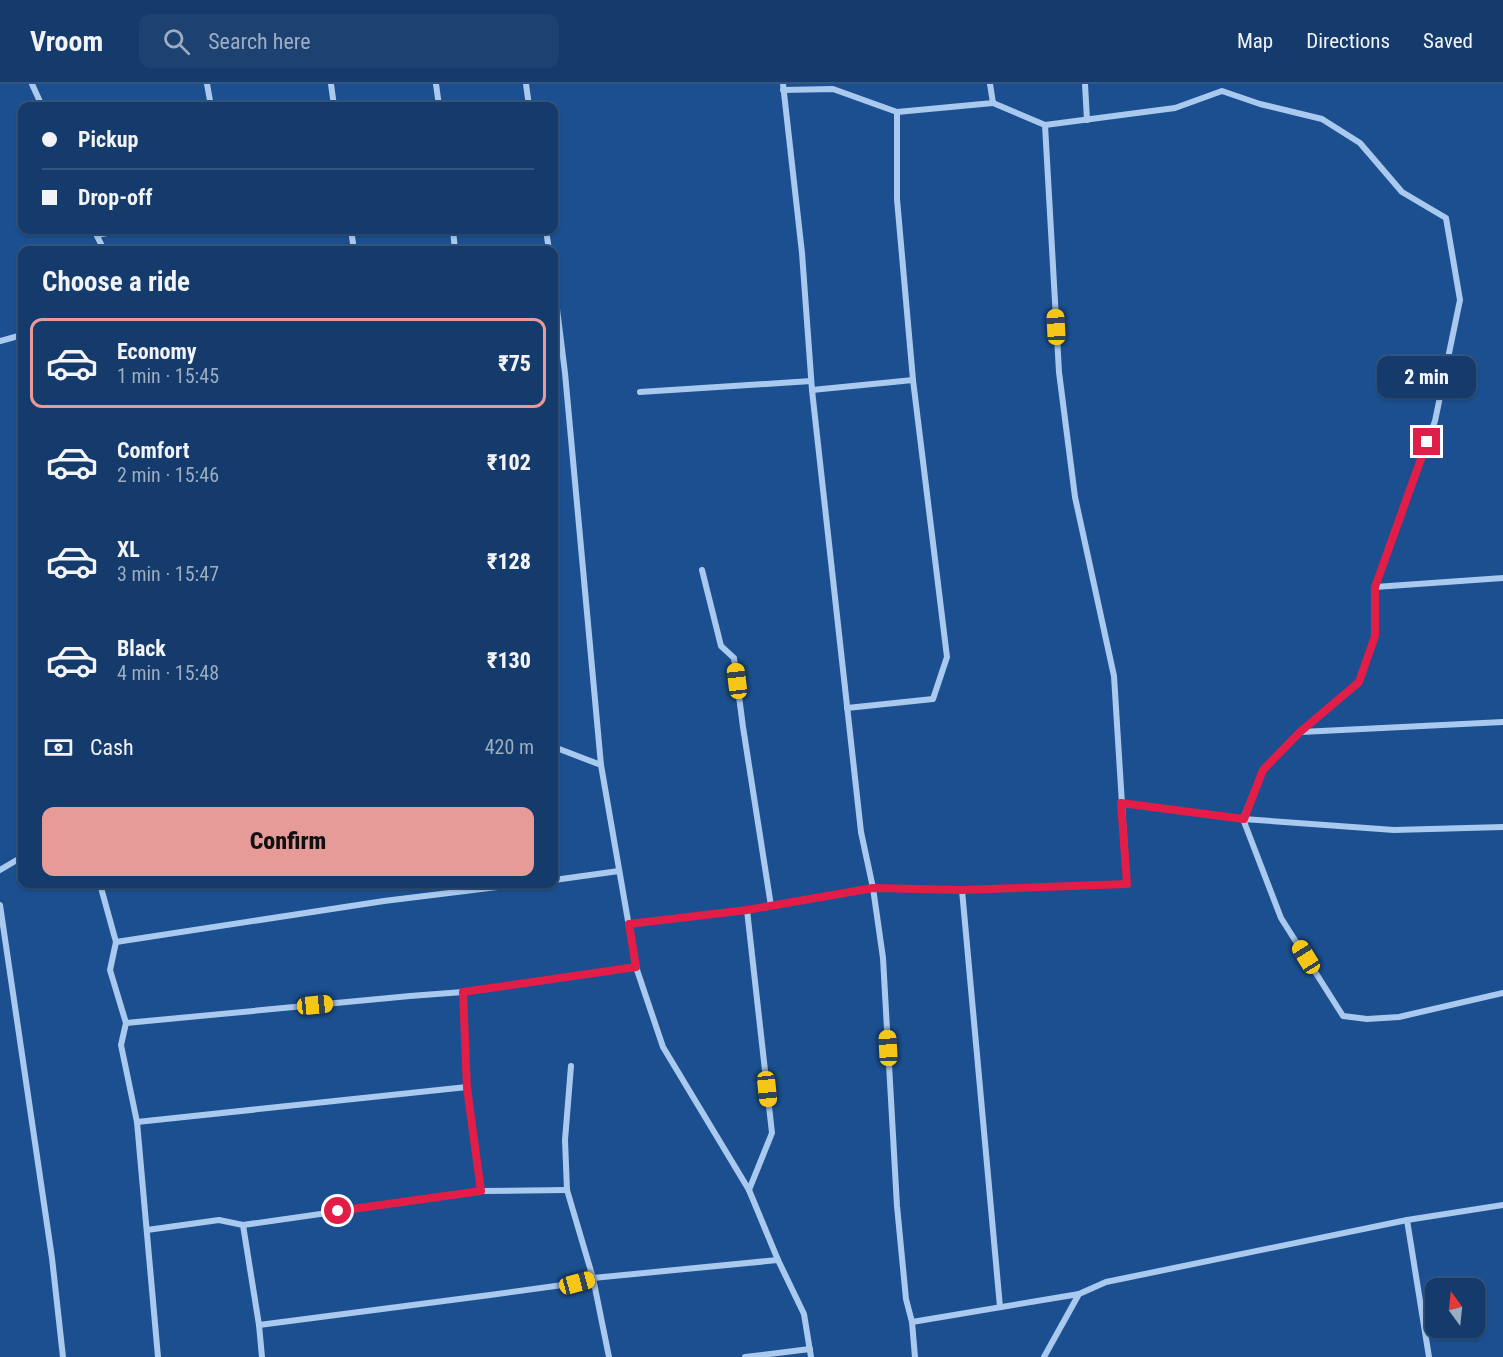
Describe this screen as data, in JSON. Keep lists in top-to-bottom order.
{
  "north": "top",
  "page": {
    "header": "Vroom",
    "search": "Search here",
    "nav": ["Map", "Directions", "Saved"],
    "banner": ["Pickup", "Drop-off"],
    "heading": "Choose a ride",
    "list": [
      {
        "name": "Economy",
        "note": "1 min · 15:45",
        "value": "₹75"
      },
      {
        "name": "Comfort",
        "note": "2 min · 15:46",
        "value": "₹102"
      },
      {
        "name": "XL",
        "note": "3 min · 15:47",
        "value": "₹128"
      },
      {
        "name": "Black",
        "note": "4 min · 15:48",
        "value": "₹130"
      }
    ],
    "bubble": "2 min",
    "pay": ["Cash", "420 m"],
    "buttons": "Confirm"
  }
}
